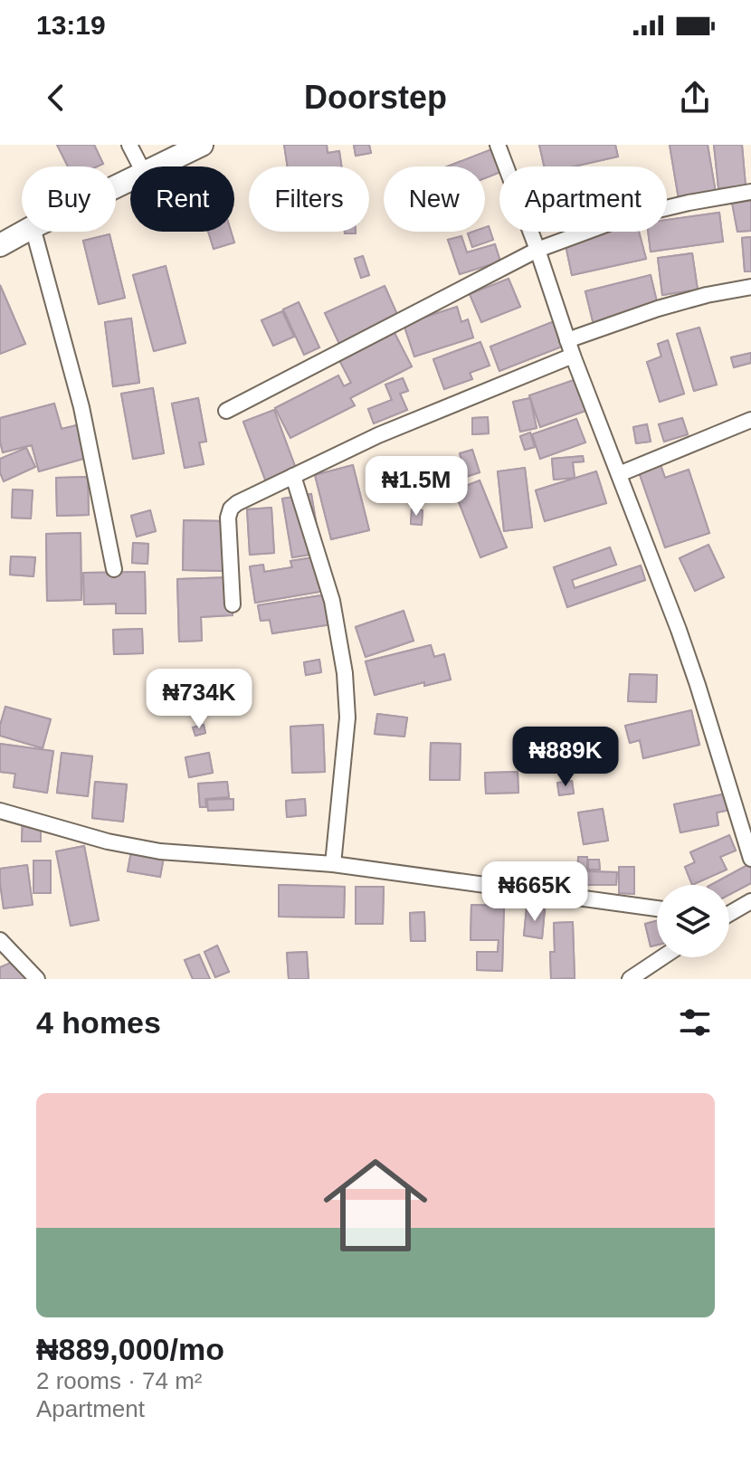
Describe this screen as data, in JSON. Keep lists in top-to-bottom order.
{
  "page": {
    "status": "13:19",
    "header": "Doorstep",
    "chip": [
      "Buy",
      "Rent",
      "Filters",
      "New",
      "Apartment"
    ],
    "price": [
      "₦1.5M",
      "₦734K",
      "₦889K",
      "₦665K"
    ],
    "heading": "4 homes",
    "list": [
      {
        "name": "₦889,000/mo",
        "note": "2 rooms · 74 m² · Apartment"
      }
    ]
  }
}
